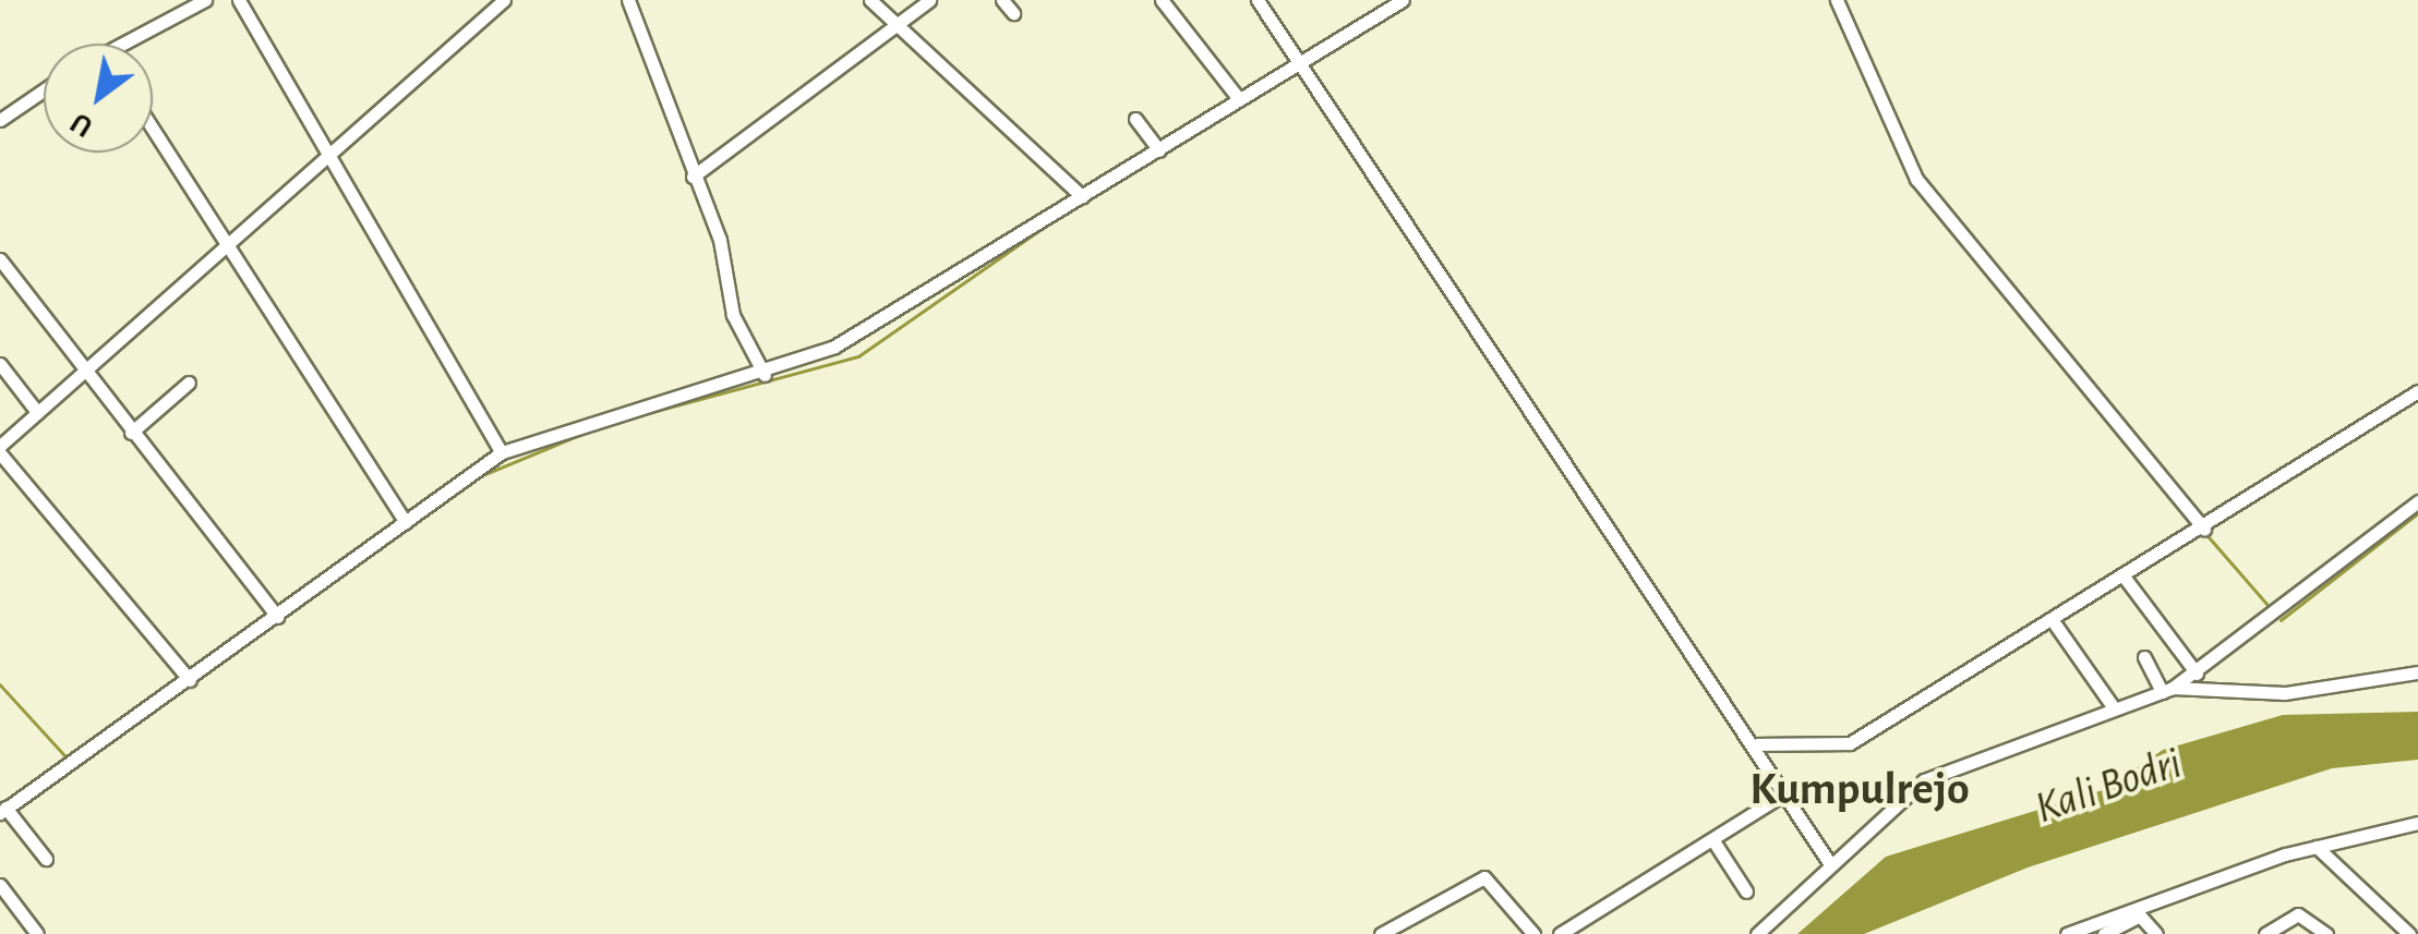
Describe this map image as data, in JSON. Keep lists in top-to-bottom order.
{
  "districts": ["Kumpulrejo"],
  "water": ["Kali Bodri"],
  "north": "bottom left"
}
